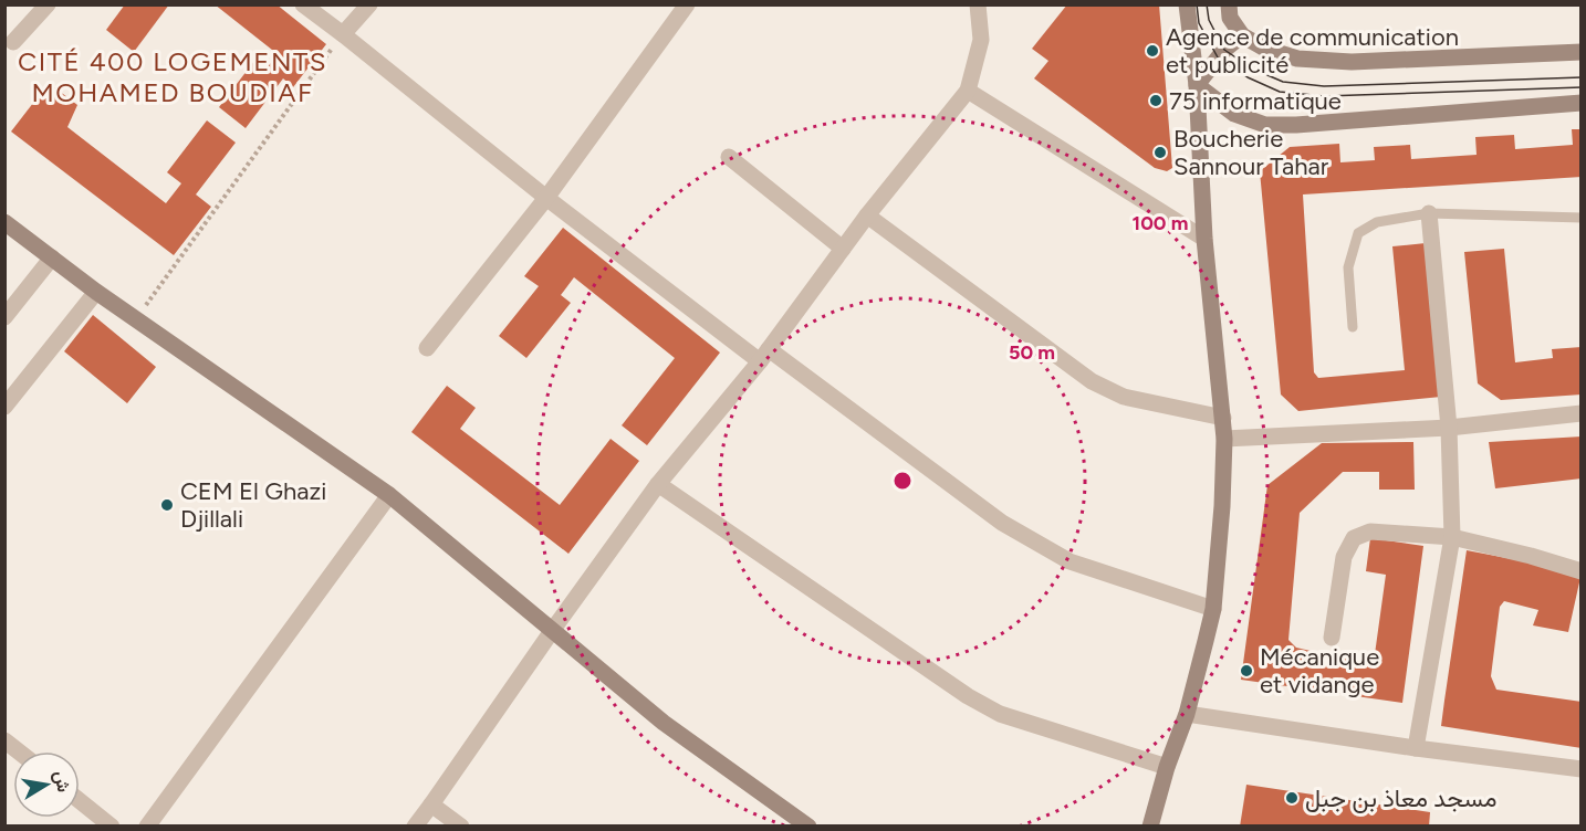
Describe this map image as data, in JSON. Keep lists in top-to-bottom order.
{
  "districts": ["CITÉ 400 LOGEMENTS MOHAMED BOUDIAF"],
  "places": [
    "Agence de communication et publicité",
    "75 informatique",
    "Boucherie Sannour Tahar",
    "CEM El Ghazi Djillali",
    "Mécanique et vidange",
    "مسجد معاذ بن جبل"
  ],
  "north": "right",
  "rings": ["100 m", "50 m"]
}
